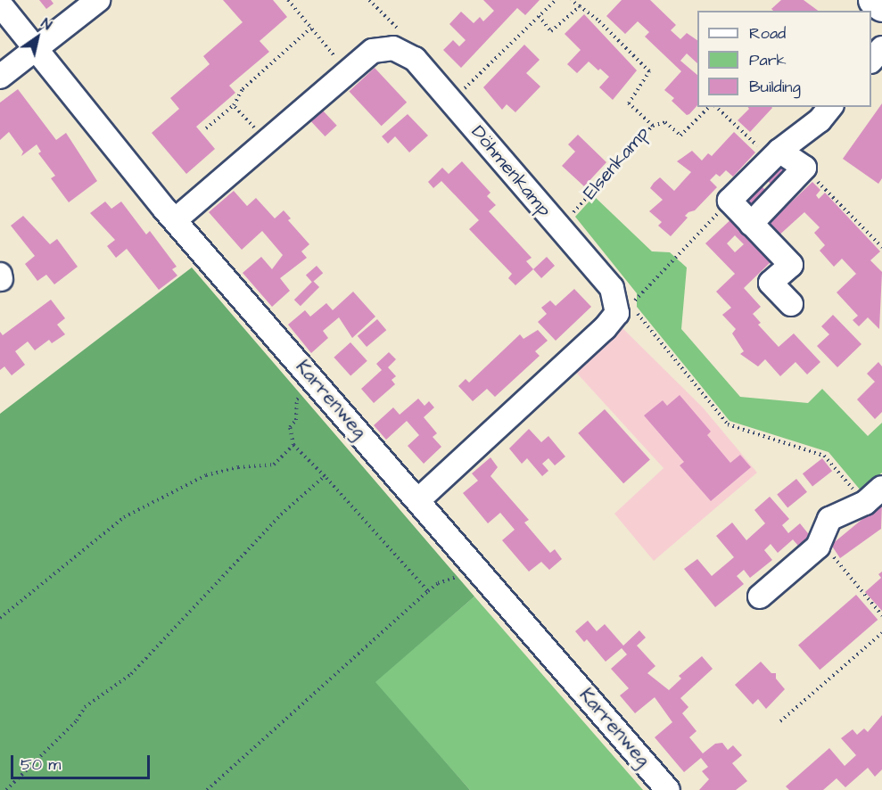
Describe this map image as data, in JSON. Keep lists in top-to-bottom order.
{
  "streets": {
    "street": ["Döhmenkamp", "Karrenweg"],
    "path": ["Elsenkamp"]
  },
  "crossings": [
    ["Elsenkamp", "Döhmenkamp"],
    ["Döhmenkamp", "Karrenweg"]
  ],
  "legend": ["Road", "Park", "Building"],
  "scale_bar": "50 m",
  "north": "top right"
}
